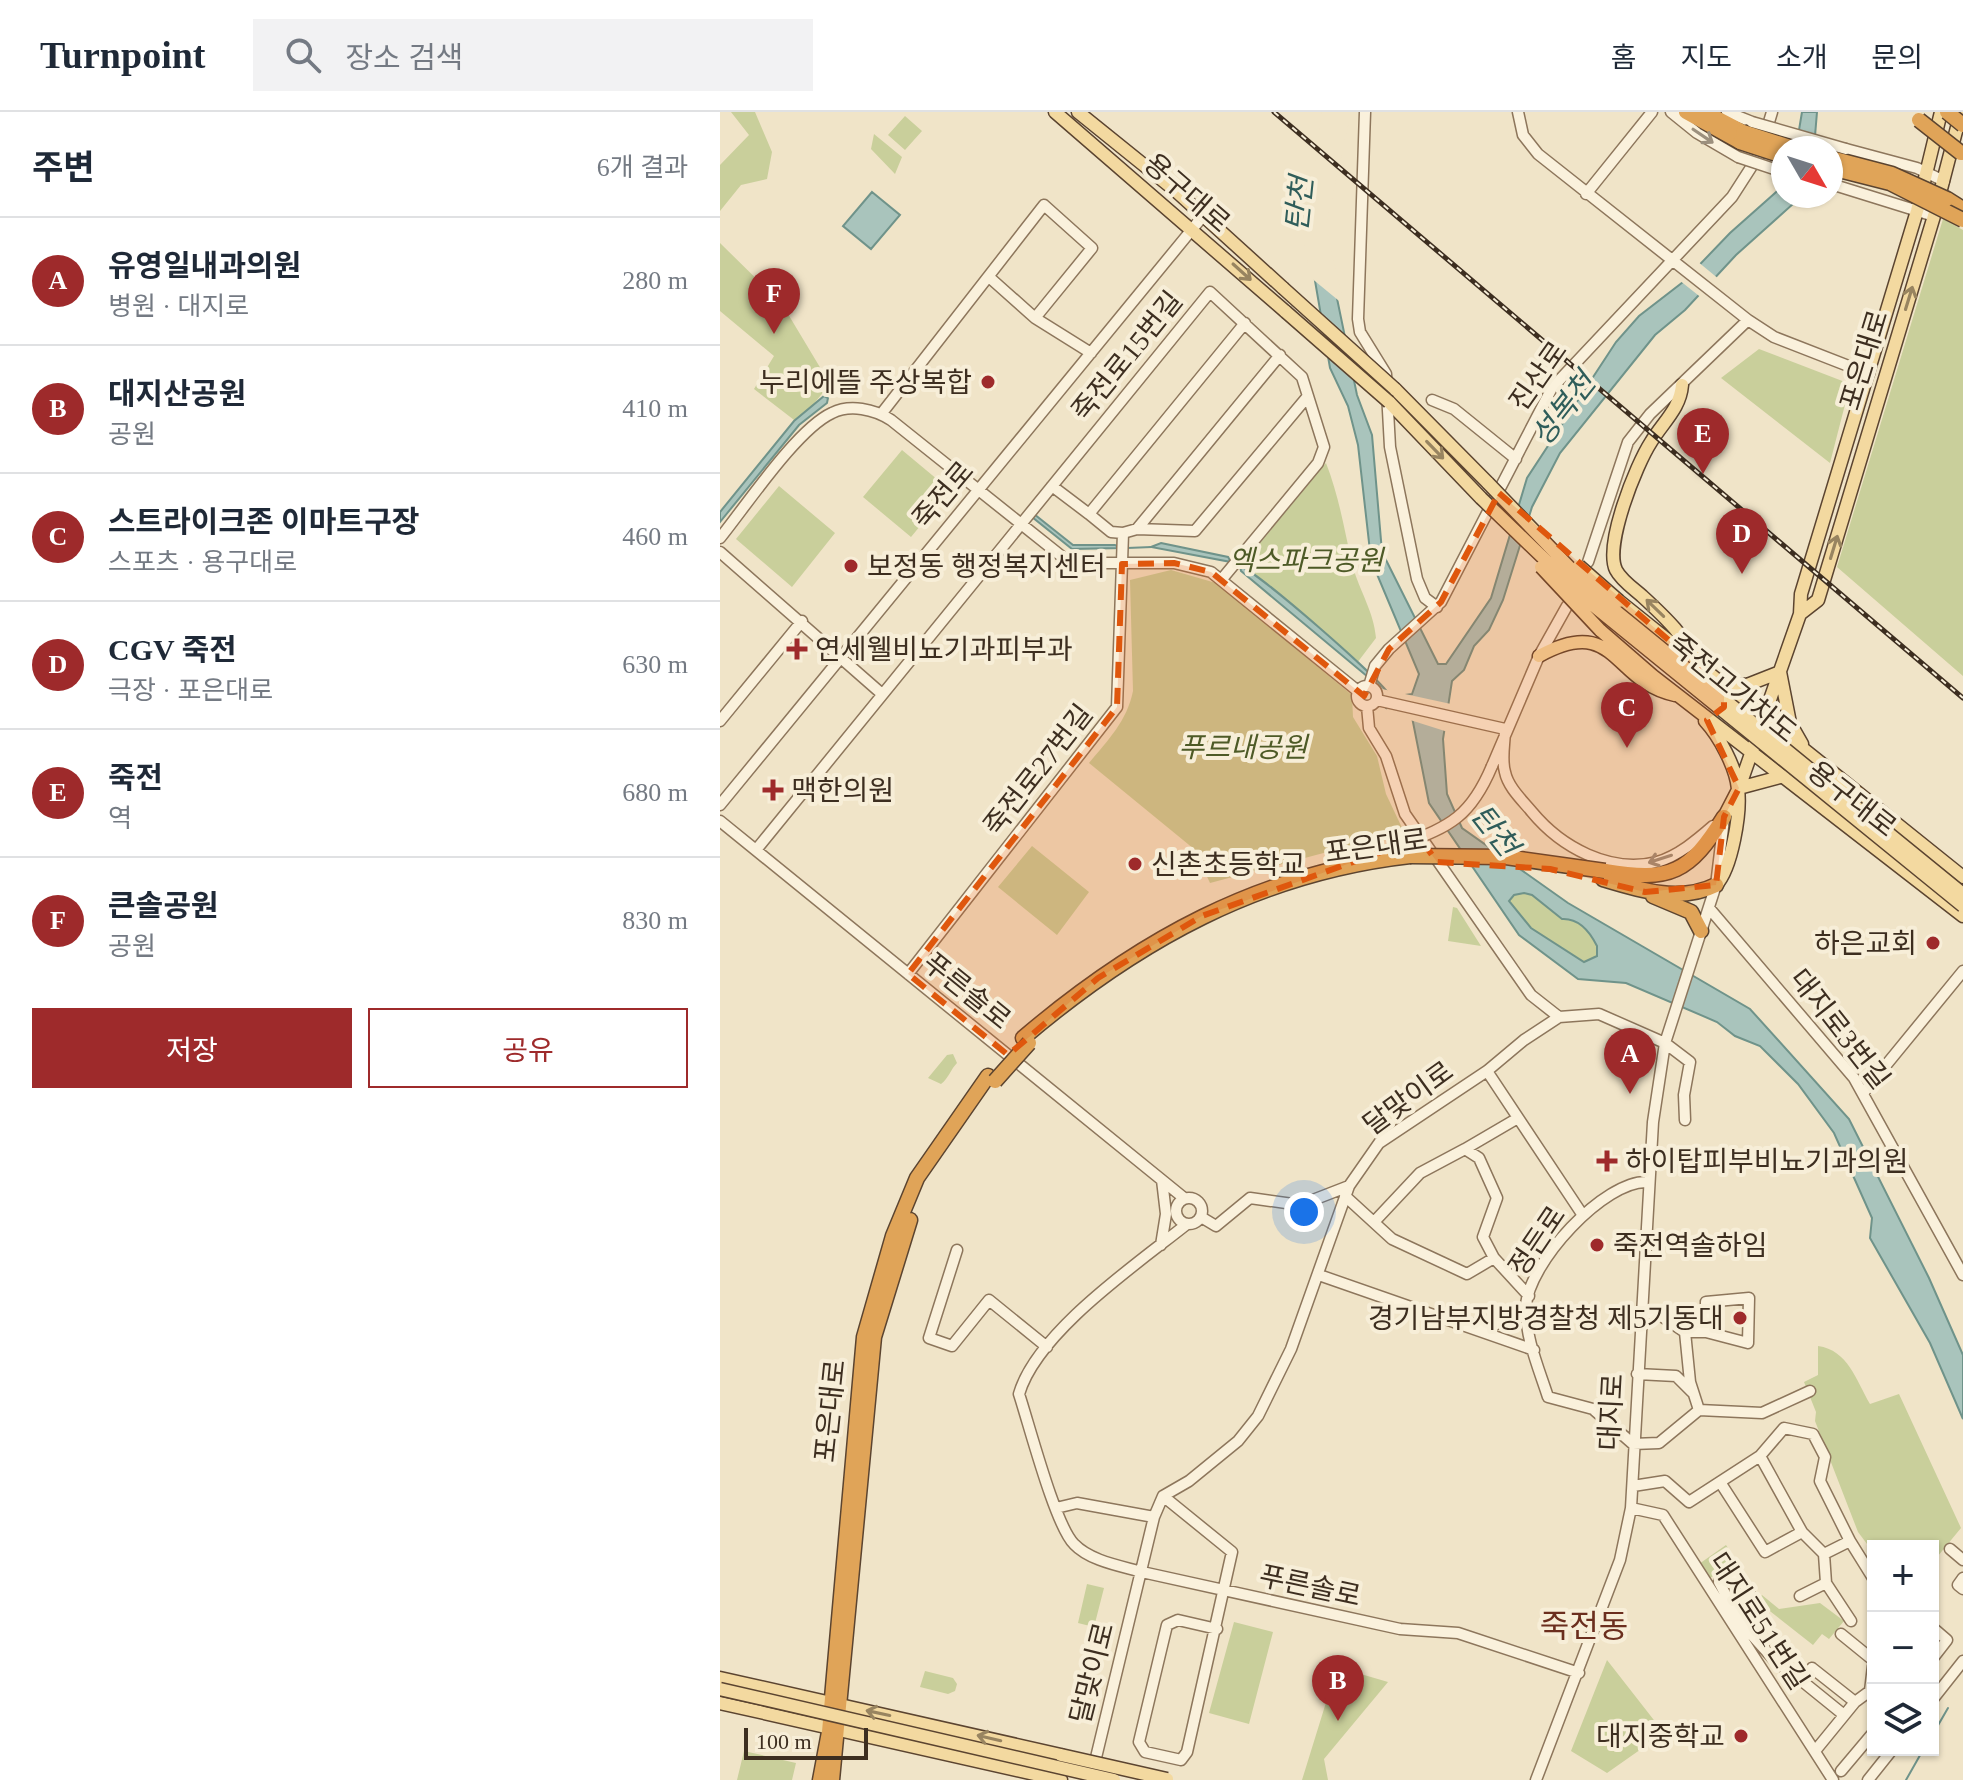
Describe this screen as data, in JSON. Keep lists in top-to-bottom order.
{
  "streets": {
    "highway": ["포은대로"],
    "main road": ["용구대로", "죽전고가차도"],
    "street": [
      "죽전로15번길",
      "진산로",
      "죽전로",
      "죽전로27번길",
      "푸른솔로",
      "대지로3번길",
      "달맞이로",
      "정든로",
      "대지로",
      "대지로51번길"
    ]
  },
  "crossings": [
    ["용구대로", "포은대로"],
    ["용구대로", "죽전로"],
    ["용구대로", "죽전고가차도"],
    ["죽전로15번길", "푸른솔로"],
    ["죽전로27번길", "푸른솔로"],
    ["푸른솔로", "달맞이로"],
    ["푸른솔로", "대지로"],
    ["달맞이로", "대지로"],
    ["정든로", "대지로"],
    ["대지로", "대지로51번길"]
  ],
  "districts": ["죽전동"],
  "water": ["탄천", "성복천"],
  "parks": ["엑스파크공원", "푸르내공원"],
  "places": {
    "other": [
      "누리에뜰 주상복합",
      "보정동 행정복지센터",
      "신촌초등학교",
      "하은교회",
      "죽전역솔하임",
      "경기남부지방경찰청 제5기동대",
      "대지중학교"
    ],
    "health": ["연세웰비뇨기과피부과", "맥한의원", "하이탑피부비뇨기과의원"]
  },
  "scale_bar": "100 m",
  "north": "bottom right",
  "page": {
    "header": "Turnpoint",
    "search": "장소 검색",
    "nav": [
      "홈",
      "지도",
      "소개",
      "문의"
    ],
    "heading": ["주변", "6개 결과"],
    "list": [
      {
        "mark": "A",
        "name": "유영일내과의원",
        "note": "병원 · 대지로",
        "value": "280 m"
      },
      {
        "mark": "B",
        "name": "대지산공원",
        "note": "공원",
        "value": "410 m"
      },
      {
        "mark": "C",
        "name": "스트라이크존 이마트구장",
        "note": "스포츠 · 용구대로",
        "value": "460 m"
      },
      {
        "mark": "D",
        "name": "CGV 죽전",
        "note": "극장 · 포은대로",
        "value": "630 m"
      },
      {
        "mark": "E",
        "name": "죽전",
        "note": "역",
        "value": "680 m"
      },
      {
        "mark": "F",
        "name": "큰솔공원",
        "note": "공원",
        "value": "830 m"
      }
    ],
    "pins": [
      "F",
      "E",
      "D",
      "C",
      "A",
      "B"
    ],
    "buttons": ["저장", "공유"],
    "map_buttons": ["+", "−"],
    "scale": "100 m"
  }
}
